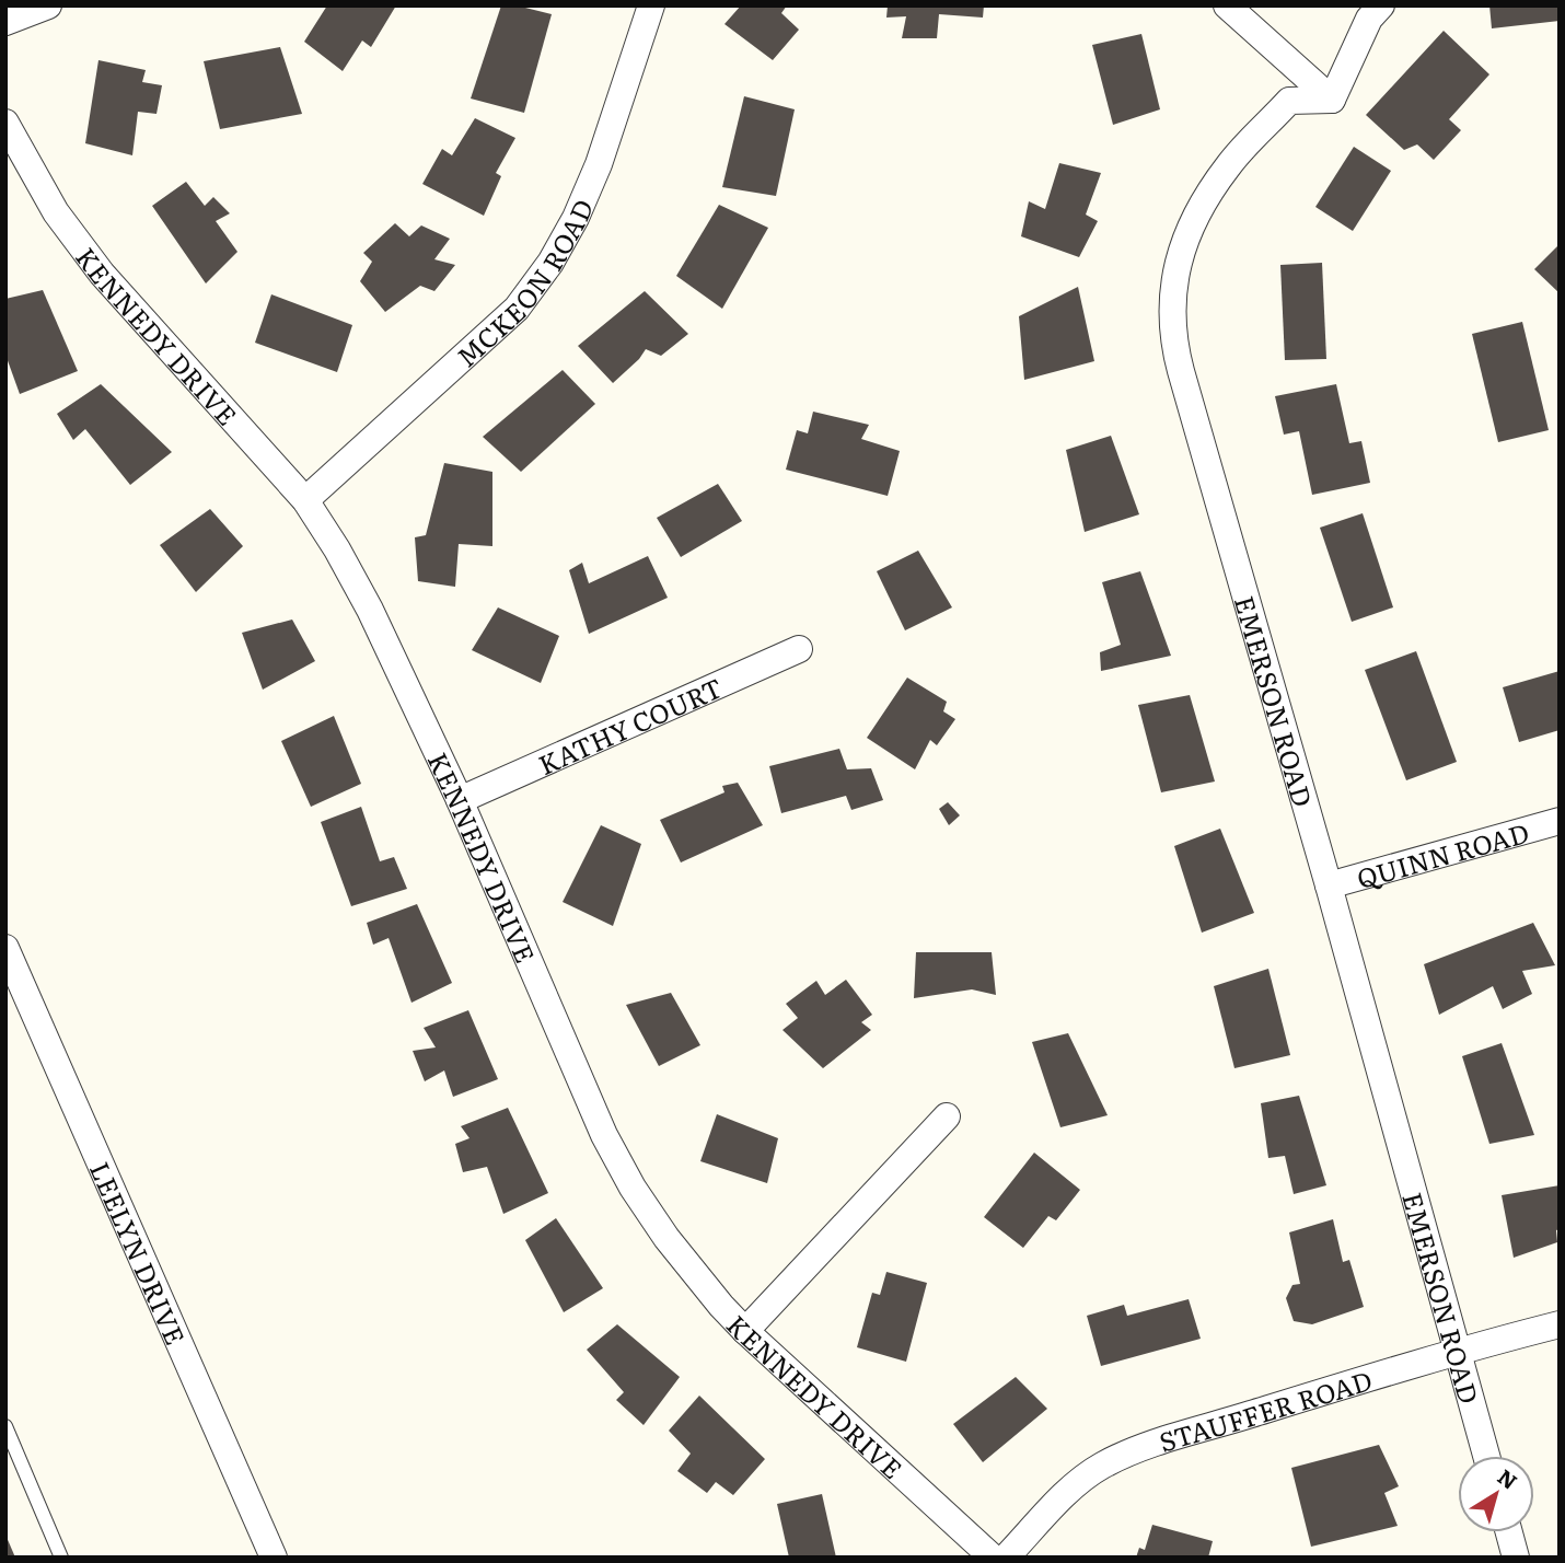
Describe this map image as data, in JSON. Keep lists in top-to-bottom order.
{
  "streets": {
    "street": [
      "MCKEON ROAD",
      "KENNEDY DRIVE",
      "EMERSON ROAD",
      "KATHY COURT",
      "QUINN ROAD",
      "LEELYN DRIVE",
      "STAUFFER ROAD"
    ]
  },
  "crossings": [
    ["MCKEON ROAD", "KENNEDY DRIVE"],
    ["KENNEDY DRIVE", "KATHY COURT"],
    ["EMERSON ROAD", "QUINN ROAD"],
    ["EMERSON ROAD", "STAUFFER ROAD"]
  ],
  "north": "top right"
}
